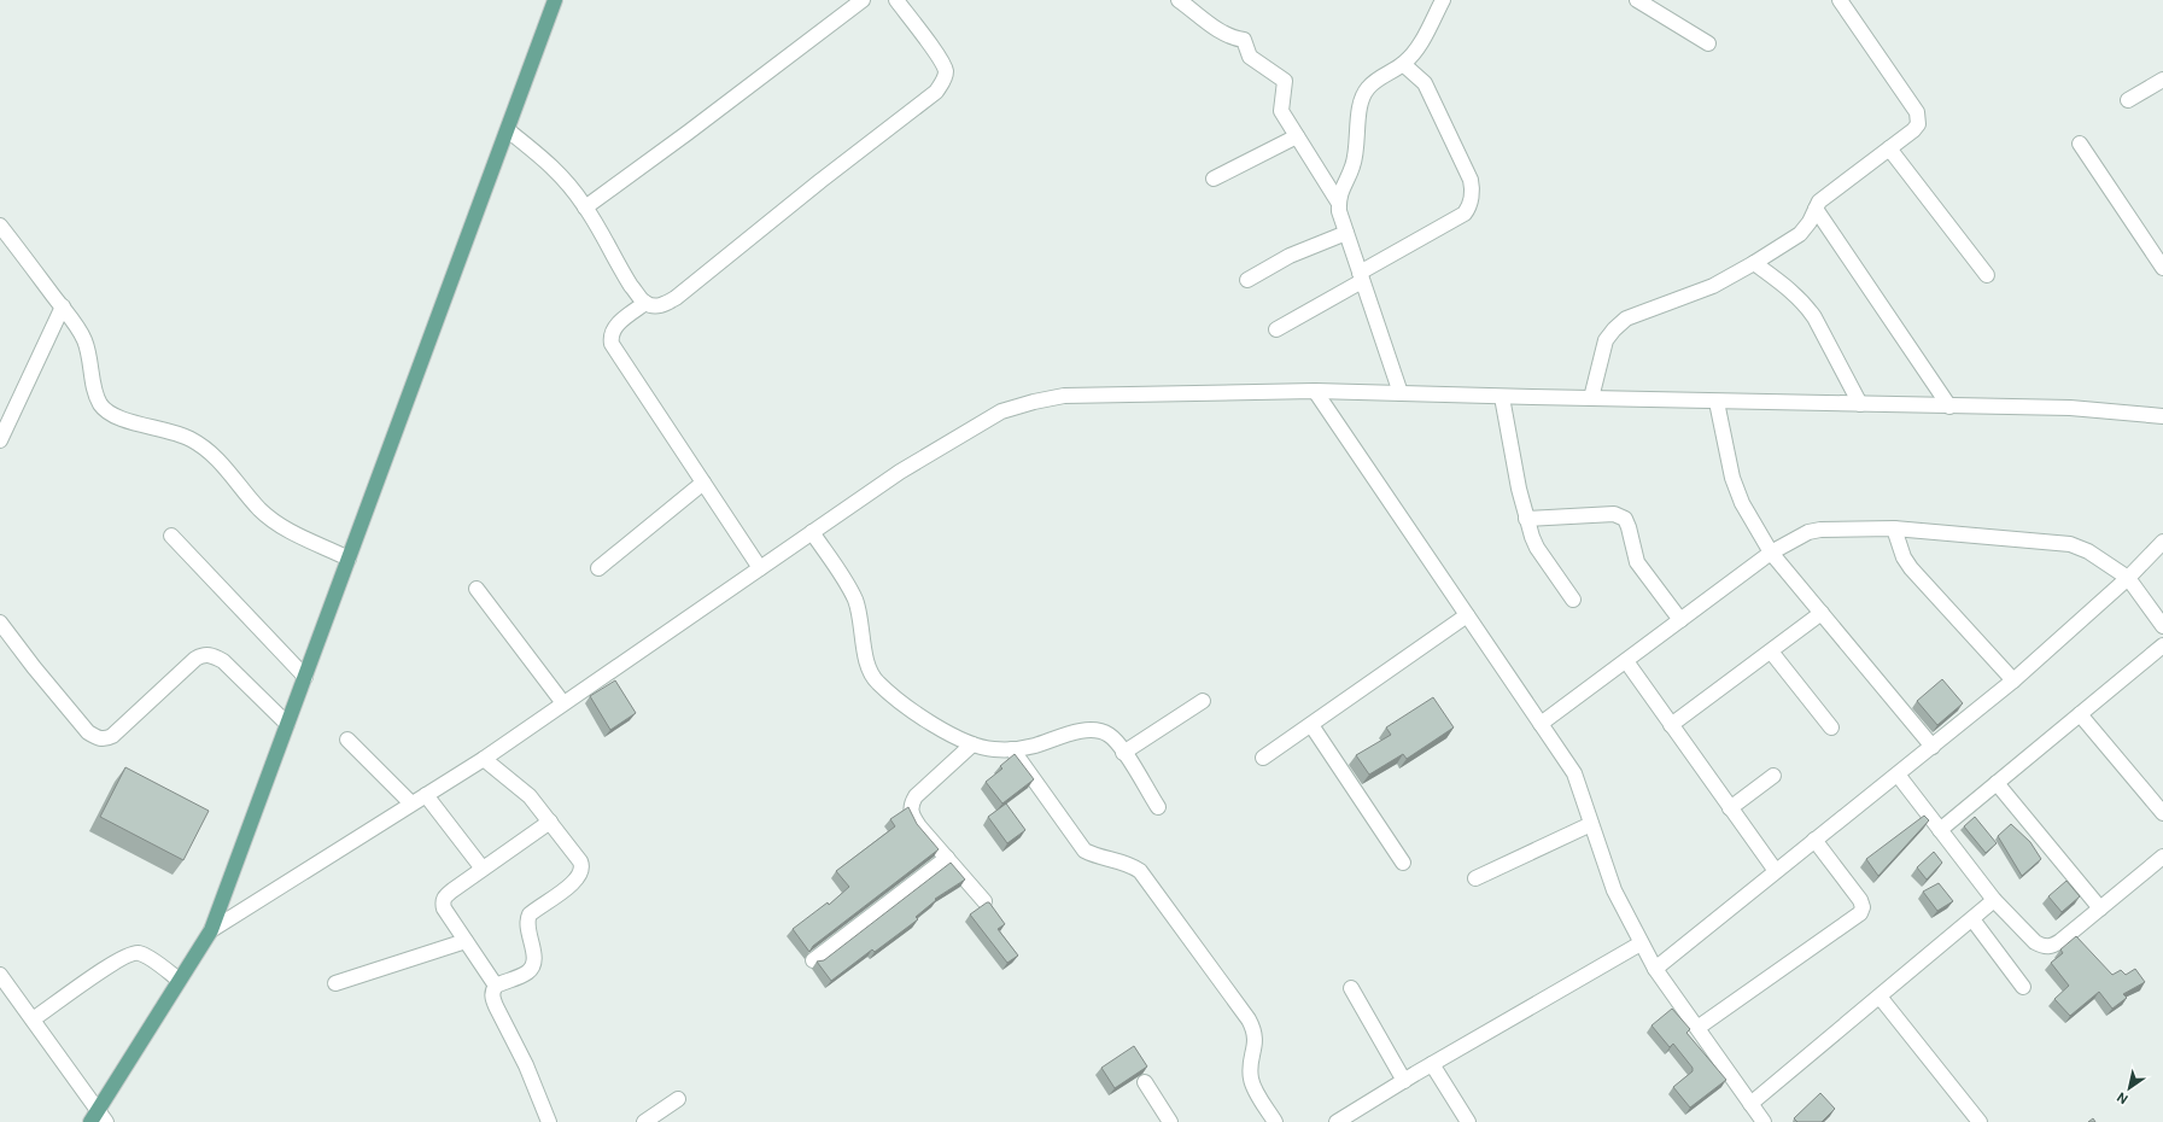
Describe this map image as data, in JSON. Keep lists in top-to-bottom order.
{
  "north": "bottom left"
}
